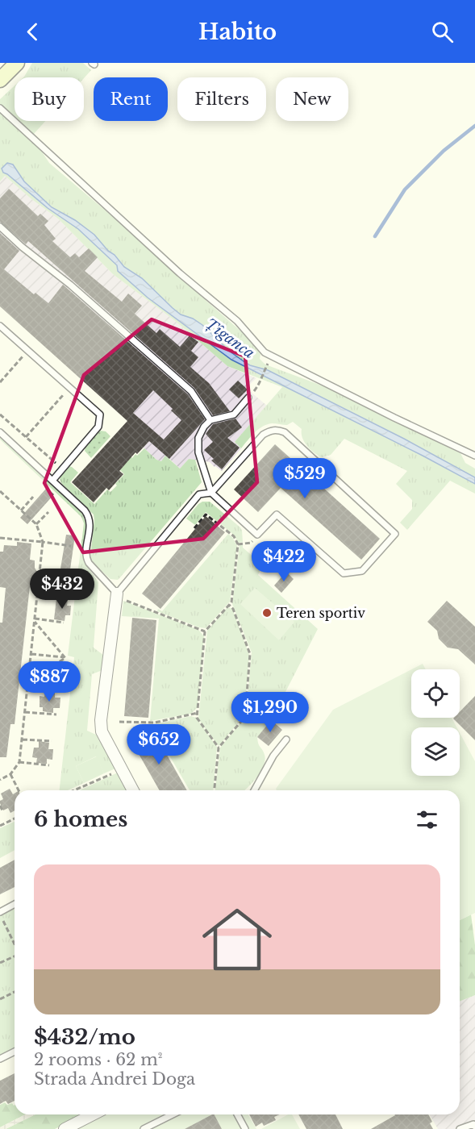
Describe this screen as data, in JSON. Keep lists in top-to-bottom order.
{
  "water": ["Țîganca"],
  "places": ["Teren sportiv"],
  "page": {
    "header": "Habito",
    "chip": [
      "Buy",
      "Rent",
      "Filters",
      "New"
    ],
    "price": [
      "$529",
      "$422",
      "$432",
      "$887",
      "$1,290",
      "$652"
    ],
    "heading": "6 homes",
    "list": [
      {
        "name": "$432/mo",
        "note": "2 rooms · 62 m² · Strada Andrei Doga"
      }
    ]
  }
}
